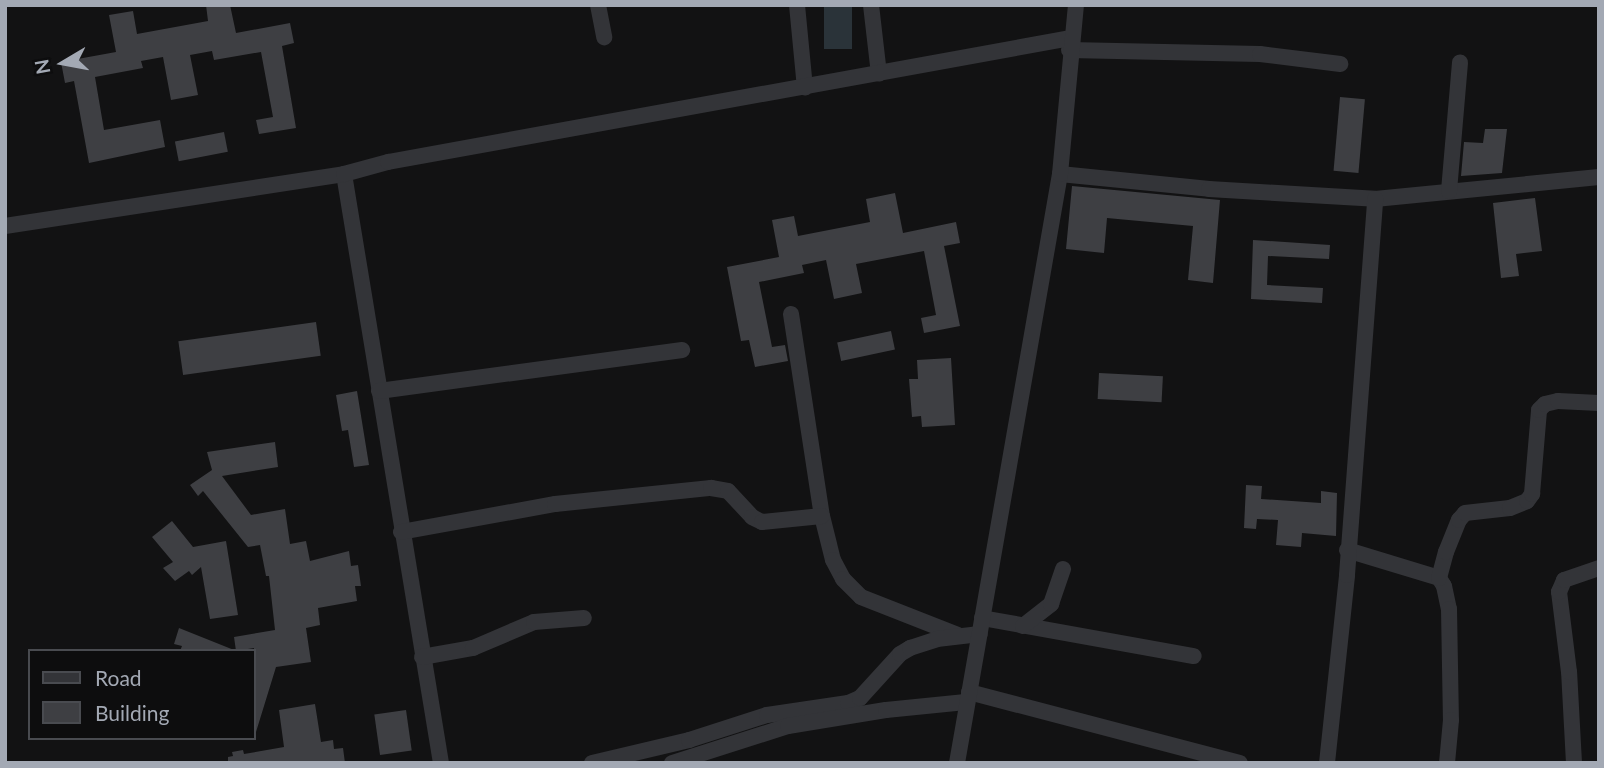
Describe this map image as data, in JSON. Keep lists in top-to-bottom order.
{
  "legend": ["Road", "Building"],
  "north": "left"
}
